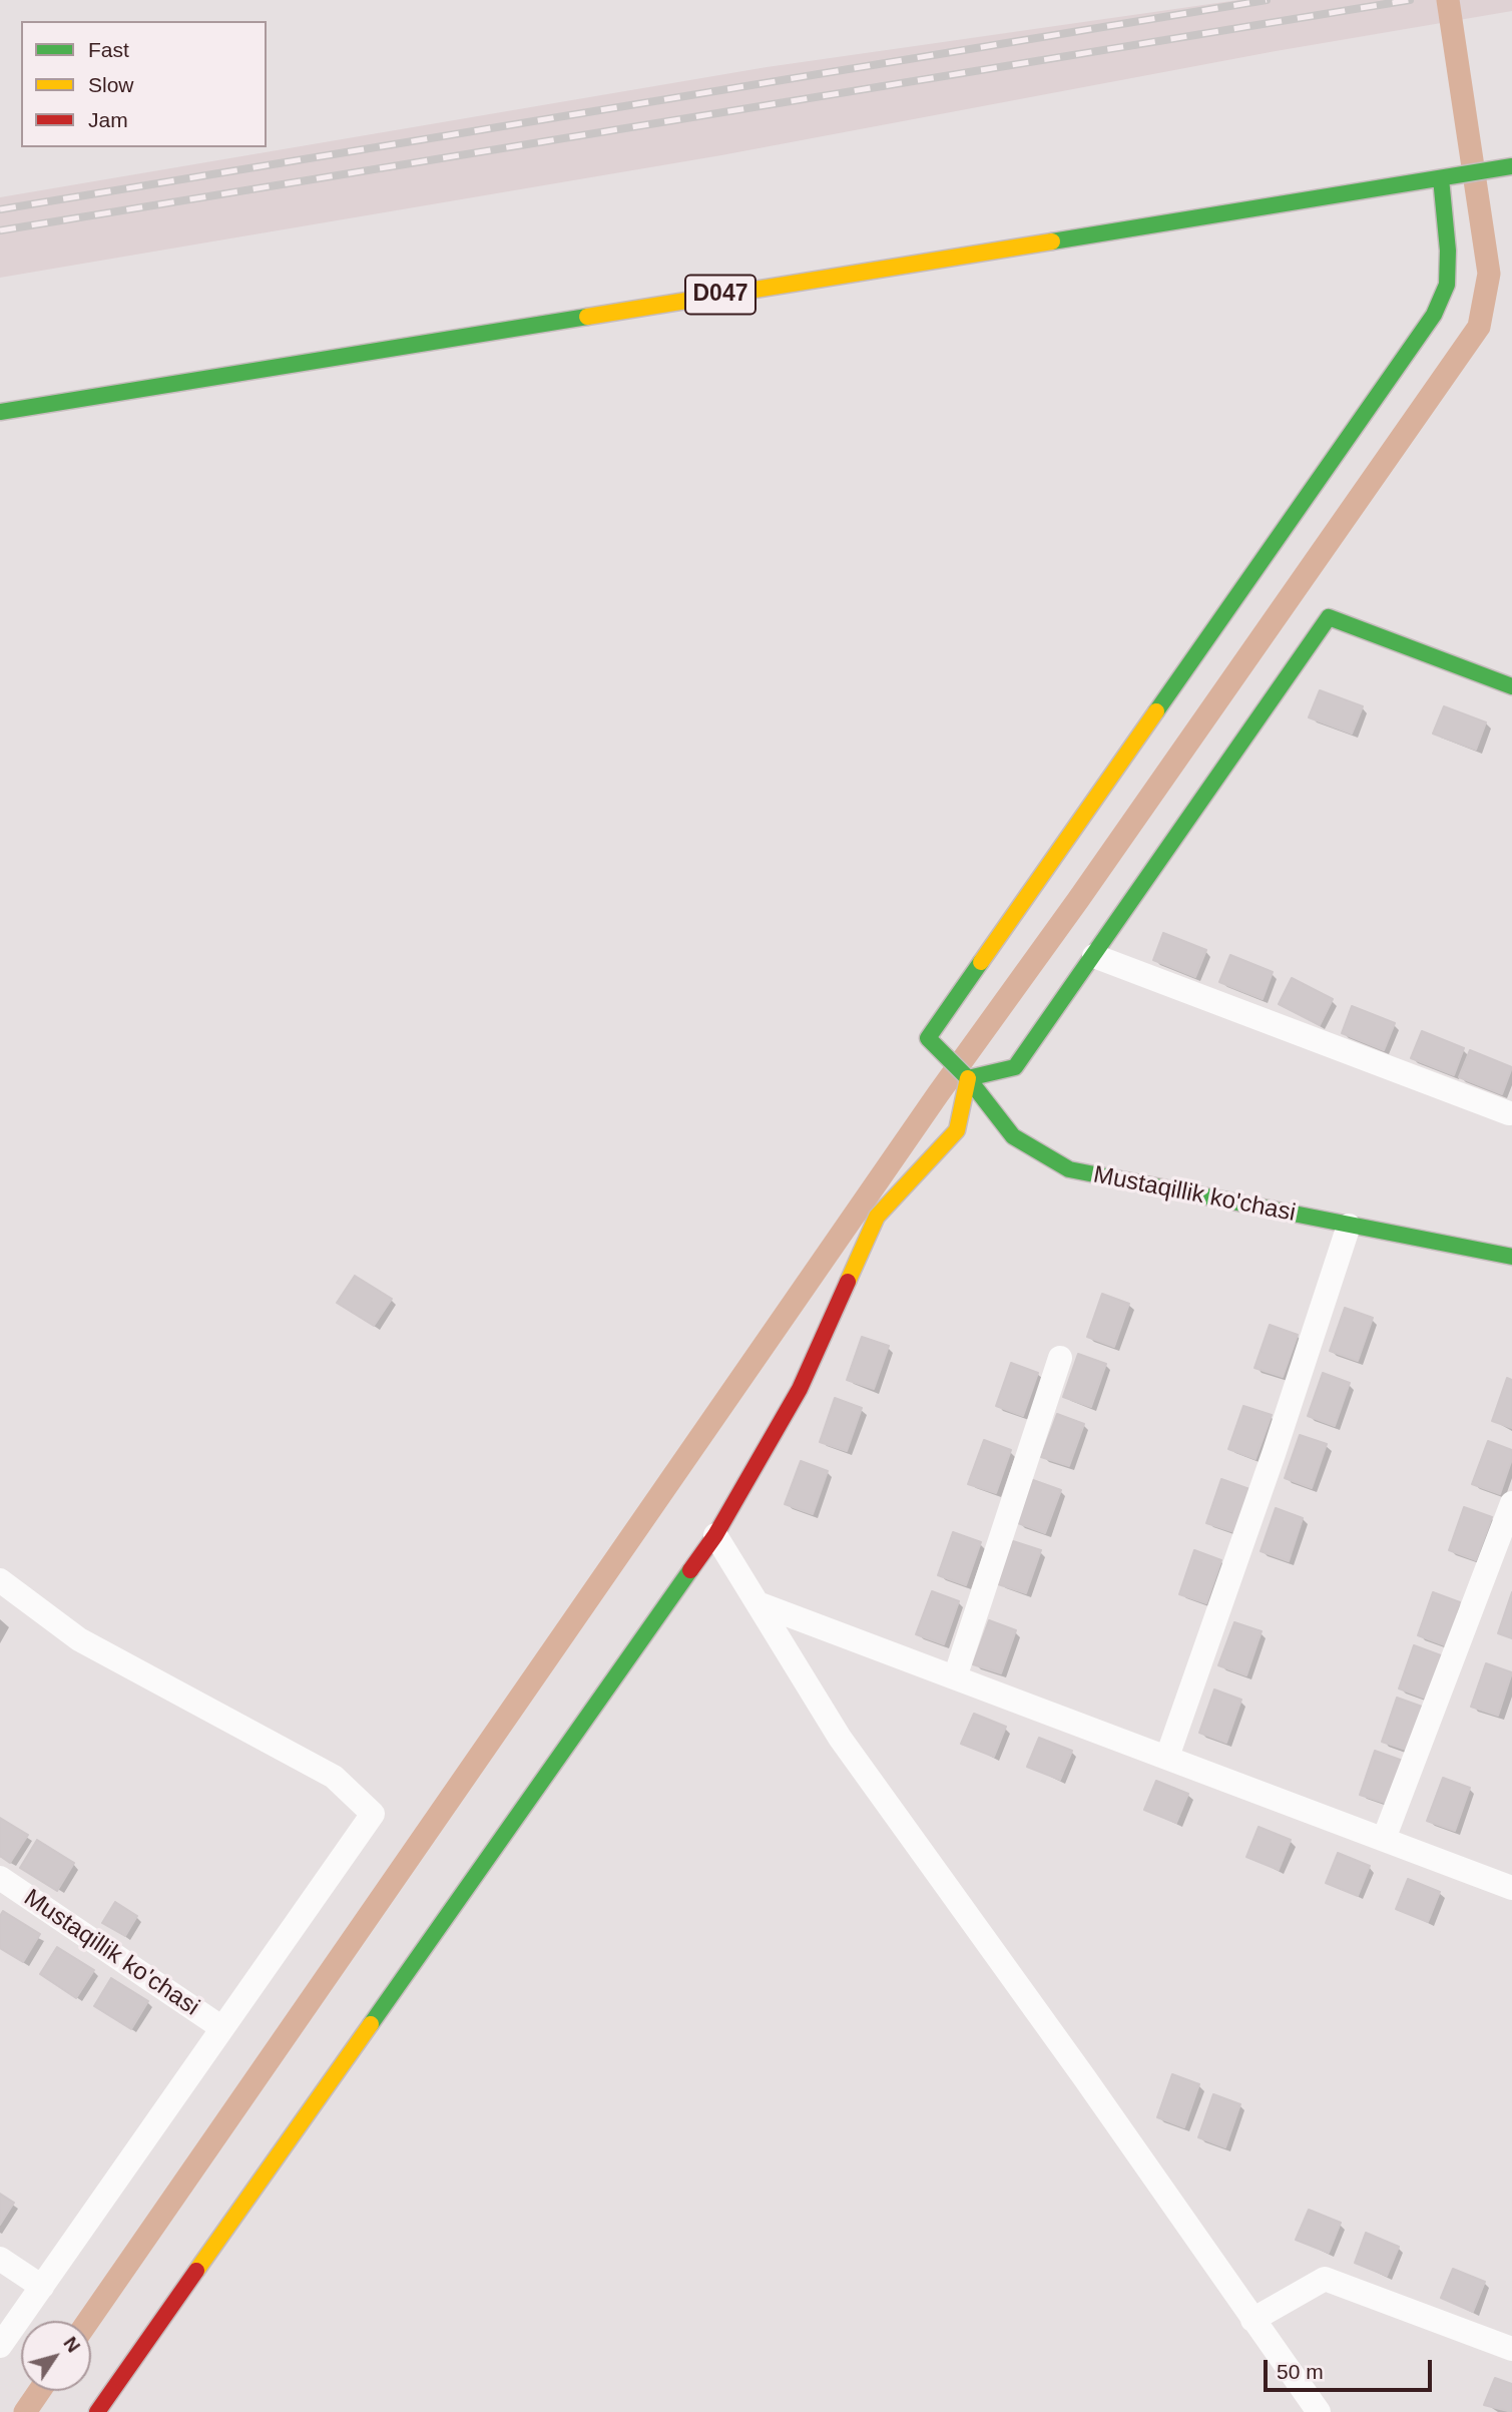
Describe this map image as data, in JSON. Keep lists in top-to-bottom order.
{
  "streets": {
    "street": ["D047", "Mustaqillik ko'chasi"]
  },
  "crossings": [
    ["D047", "Mustaqillik ko'chasi"]
  ],
  "legend": ["Fast", "Slow", "Jam"],
  "scale_bar": "50 m",
  "north": "top right"
}
